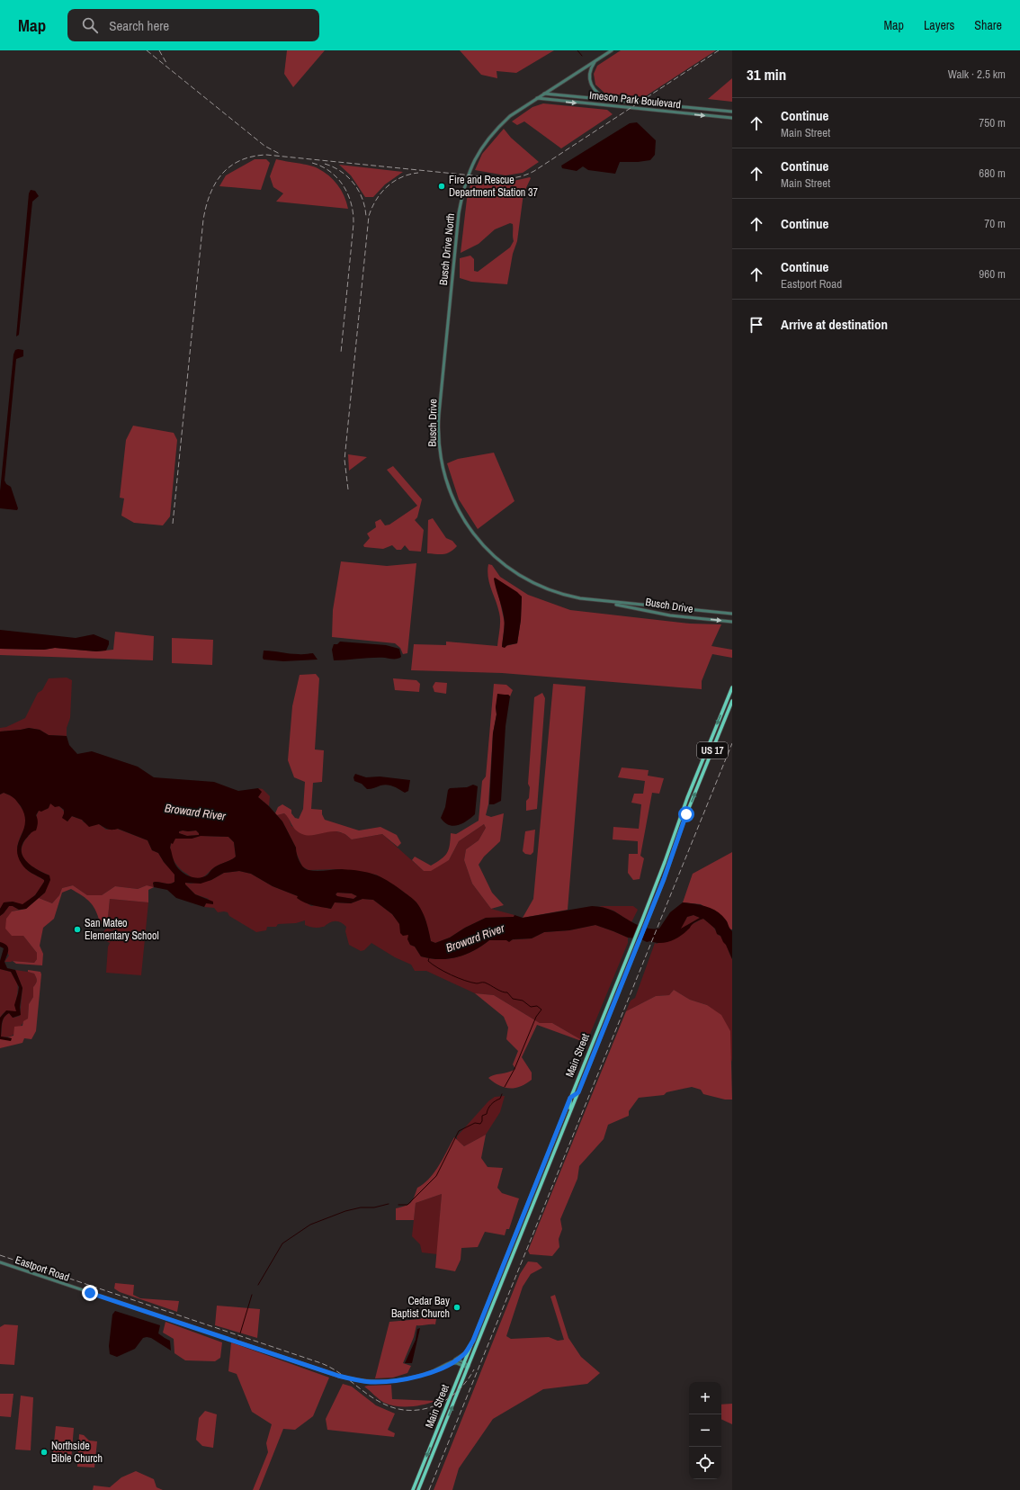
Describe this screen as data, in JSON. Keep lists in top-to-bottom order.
{
  "streets": {
    "main road": ["US 17", "Main Street"],
    "street": [
      "Imeson Park Boulevard",
      "Busch Drive North",
      "Busch Drive",
      "Eastport Road"
    ]
  },
  "crossings": [
    ["Imeson Park Boulevard", "Busch Drive North"],
    ["Busch Drive North", "Busch Drive"],
    ["Main Street", "Eastport Road"]
  ],
  "water": ["Broward River"],
  "places": [
    "Fire and Rescue Department Station 37",
    "San Mateo Elementary School",
    "Cedar Bay Baptist Church",
    "Northside Bible Church"
  ],
  "page": {
    "header": "Map",
    "search": "Search here",
    "nav": ["Map", "Layers", "Share"],
    "heading": ["31 min", "Walk · 2.5 km"],
    "list": [
      ["Continue", "Main Street", "750 m"],
      ["Continue", "Main Street", "680 m"],
      ["Continue", "70 m"],
      ["Continue", "Eastport Road", "960 m"],
      "Arrive at destination"
    ],
    "map_buttons": ["+", "−"]
  }
}
